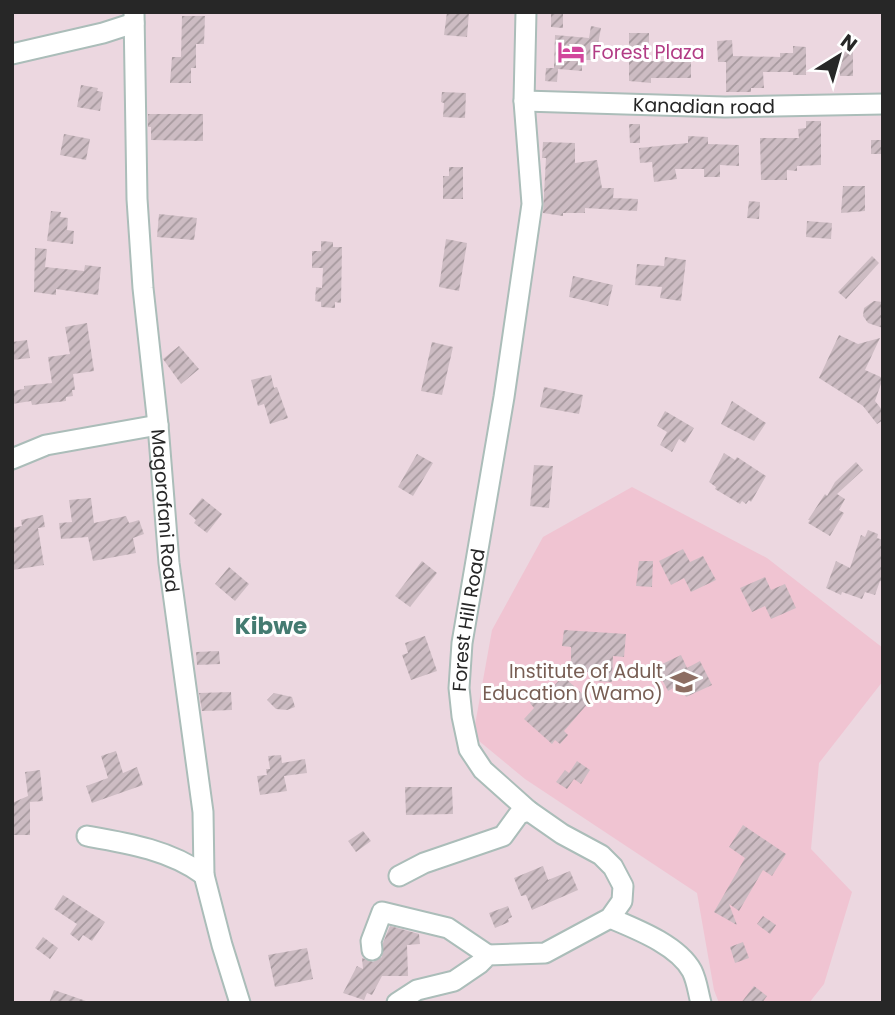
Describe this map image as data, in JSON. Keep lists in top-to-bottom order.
{
  "streets": {
    "street": ["Kanadian road", "Magorofani Road", "Forest Hill Road"]
  },
  "crossings": [
    ["Kanadian road", "Forest Hill Road"]
  ],
  "districts": ["Kibwe"],
  "places": {
    "hotel": ["Forest Plaza"],
    "school or university": ["Institute of Adult Education (Wamo)"]
  },
  "north": "top right"
}
